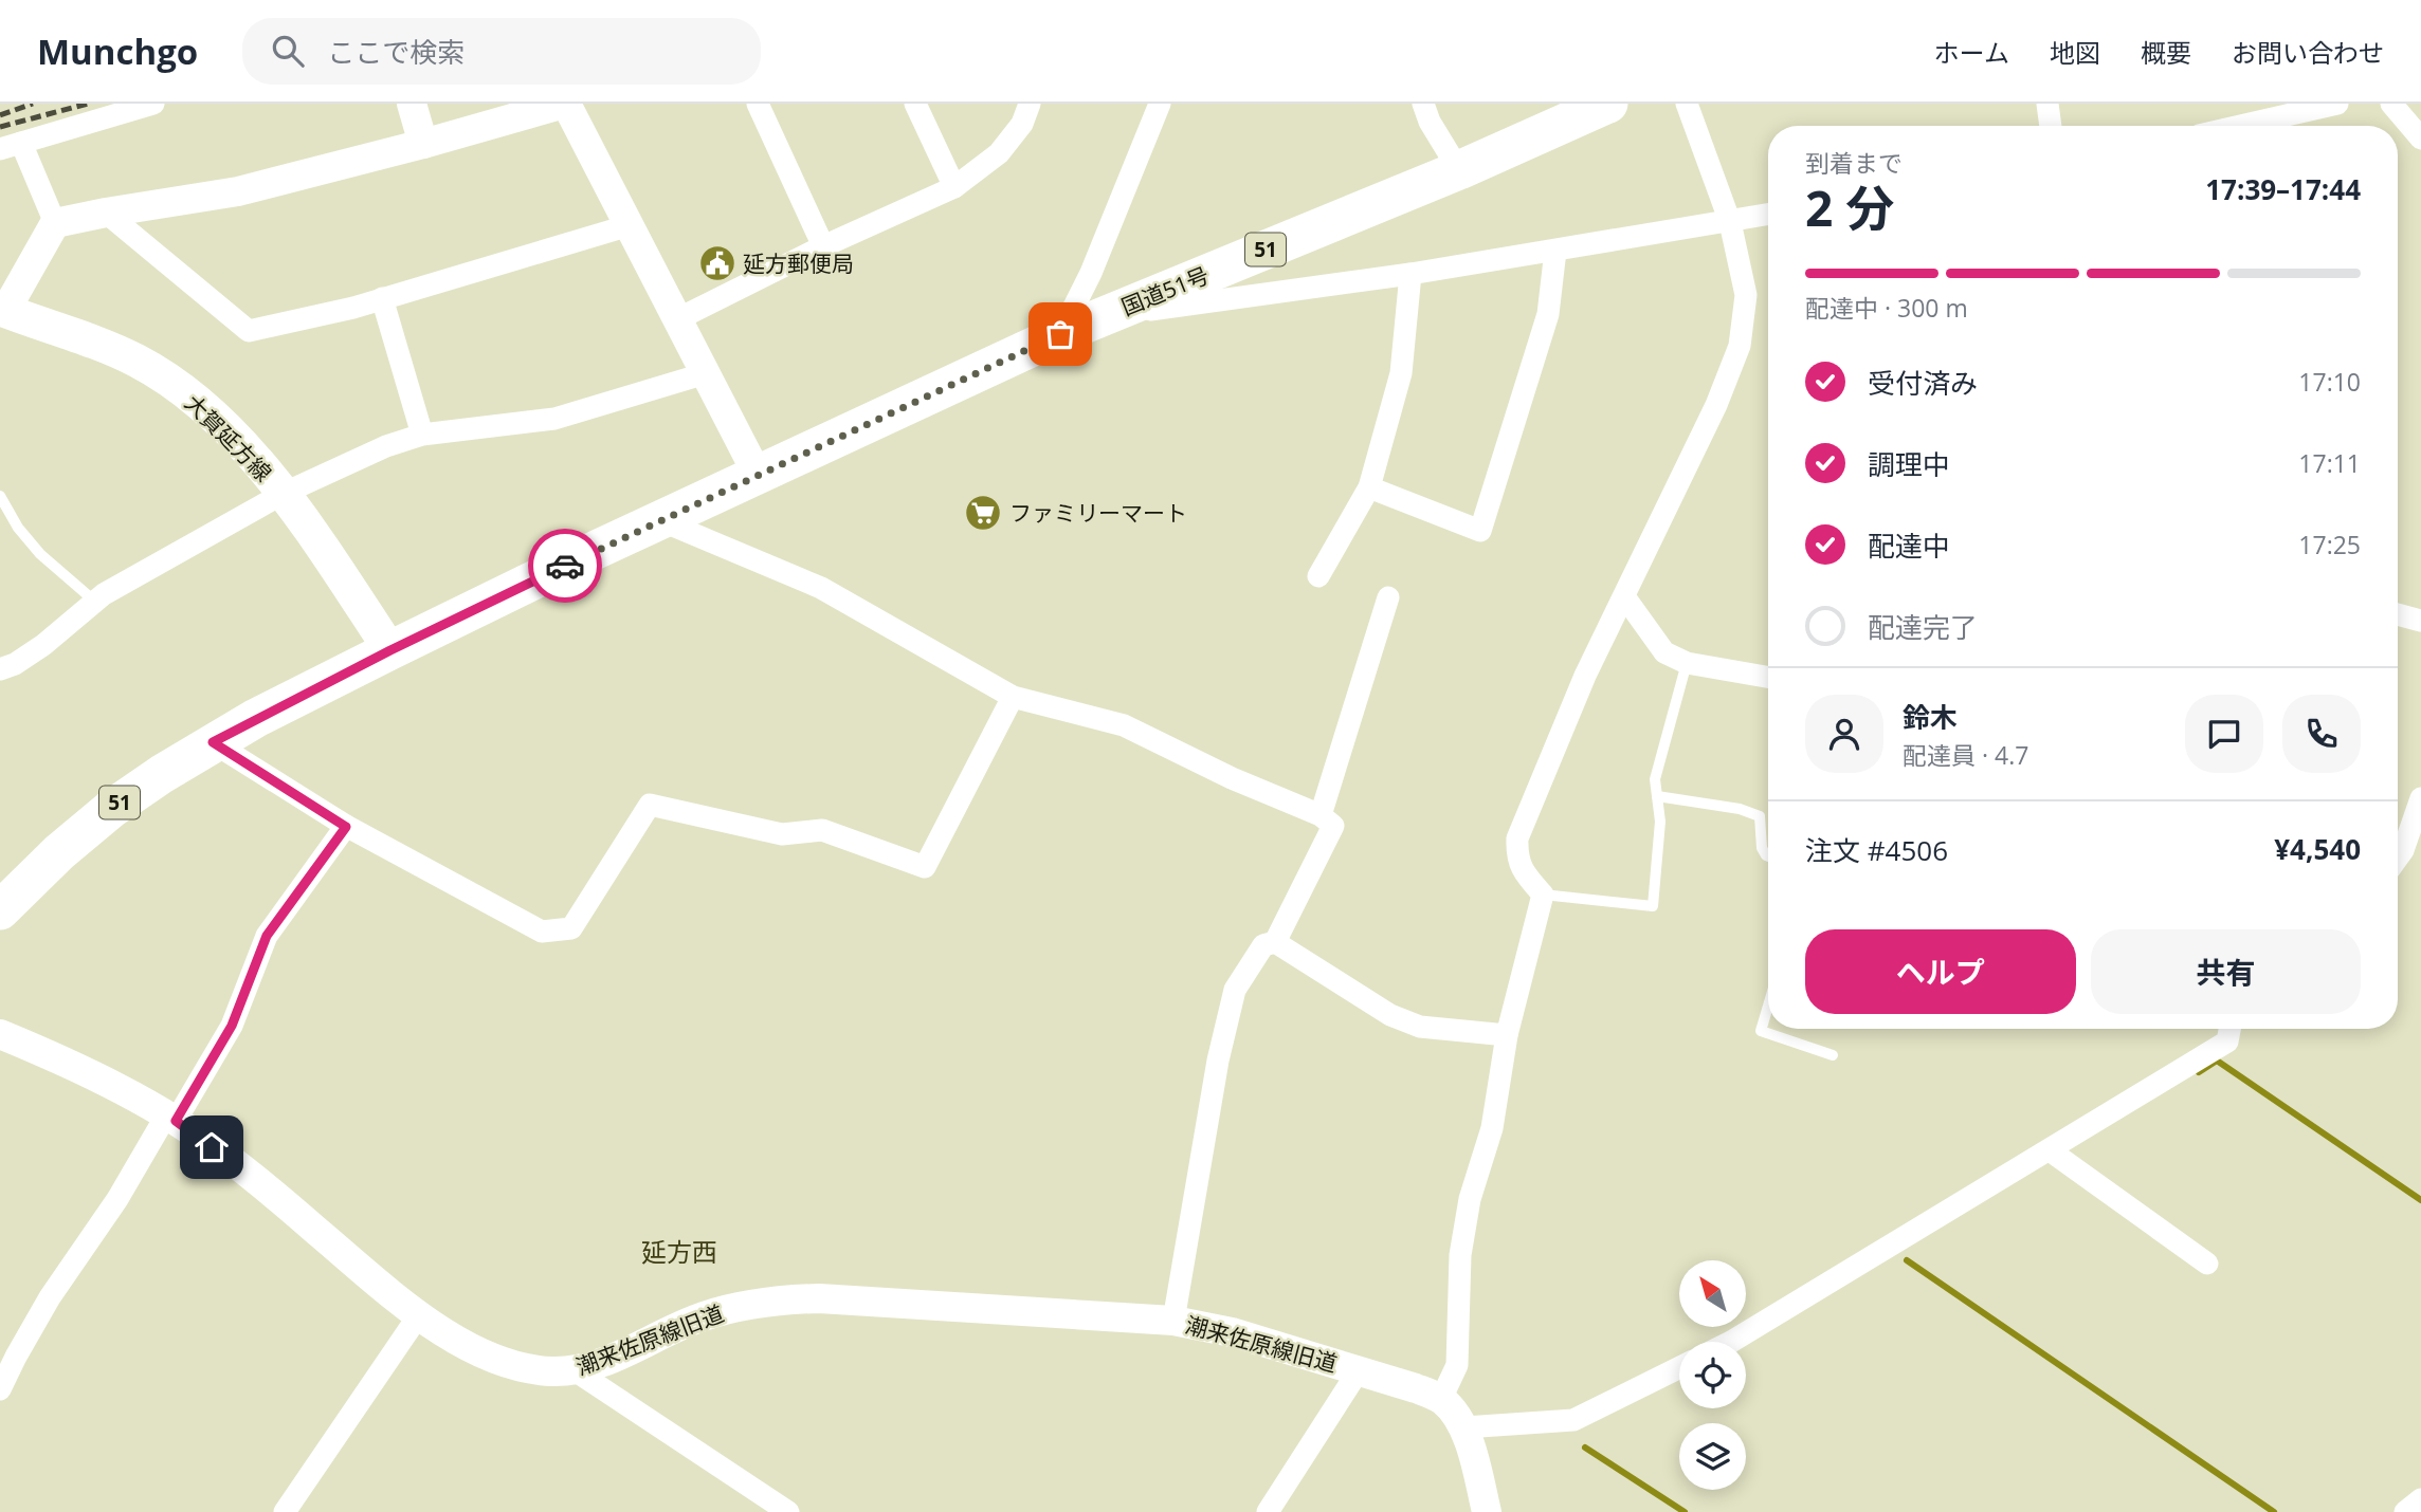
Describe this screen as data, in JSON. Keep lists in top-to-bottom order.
{
  "streets": {
    "highway": ["51", "国道51号"],
    "main road": ["大賀延方線"],
    "street": ["潮来佐原線旧道"]
  },
  "crossings": [
    ["国道51号", "大賀延方線"]
  ],
  "districts": ["延方西"],
  "places": {
    "public building": ["延方郵便局"],
    "supermarket": ["ファミリーマート"]
  },
  "north": "top left",
  "page": {
    "header": "Munchgo",
    "search": "ここで検索",
    "nav": [
      "ホーム",
      "地図",
      "概要",
      "お問い合わせ"
    ],
    "heading": ["2 分", "到着まで", "17:39–17:44"],
    "panel": [
      "鈴木",
      "配達員 · 4.7",
      "注文 #4506",
      "¥4,540"
    ],
    "bar": "配達中 · 300 m",
    "list": [
      ["受付済み", "17:10"],
      ["調理中", "17:11"],
      ["配達中", "17:25"],
      "配達完了"
    ],
    "buttons": ["ヘルプ", "共有"]
  }
}
